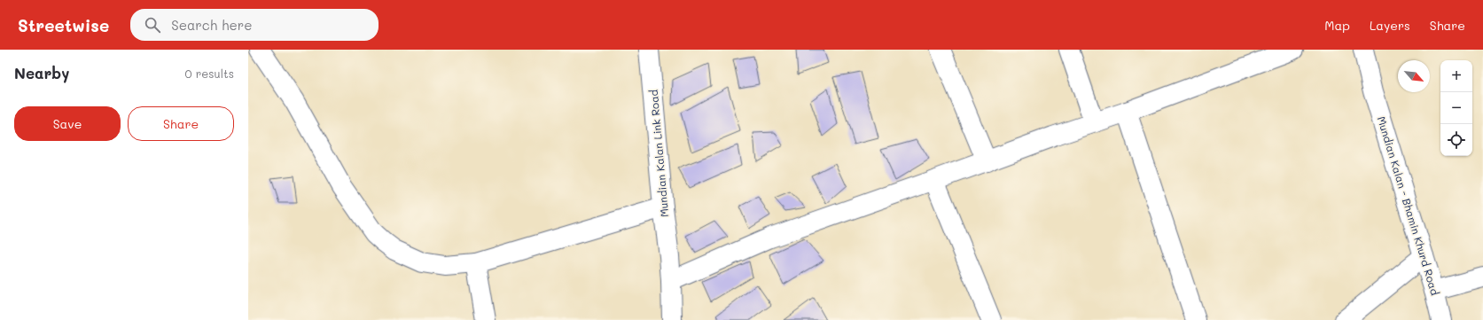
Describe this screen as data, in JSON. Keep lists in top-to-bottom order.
{
  "streets": {
    "street": ["Mundian Kalan Link Road", "Mundian Kalan - Bhamin Khurd Road"]
  },
  "north": "bottom right",
  "page": {
    "header": "Streetwise",
    "search": "Search here",
    "nav": ["Map", "Layers", "Share"],
    "heading": ["Nearby", "0 results"],
    "map_buttons": ["+", "−"],
    "buttons": ["Save", "Share"]
  }
}
